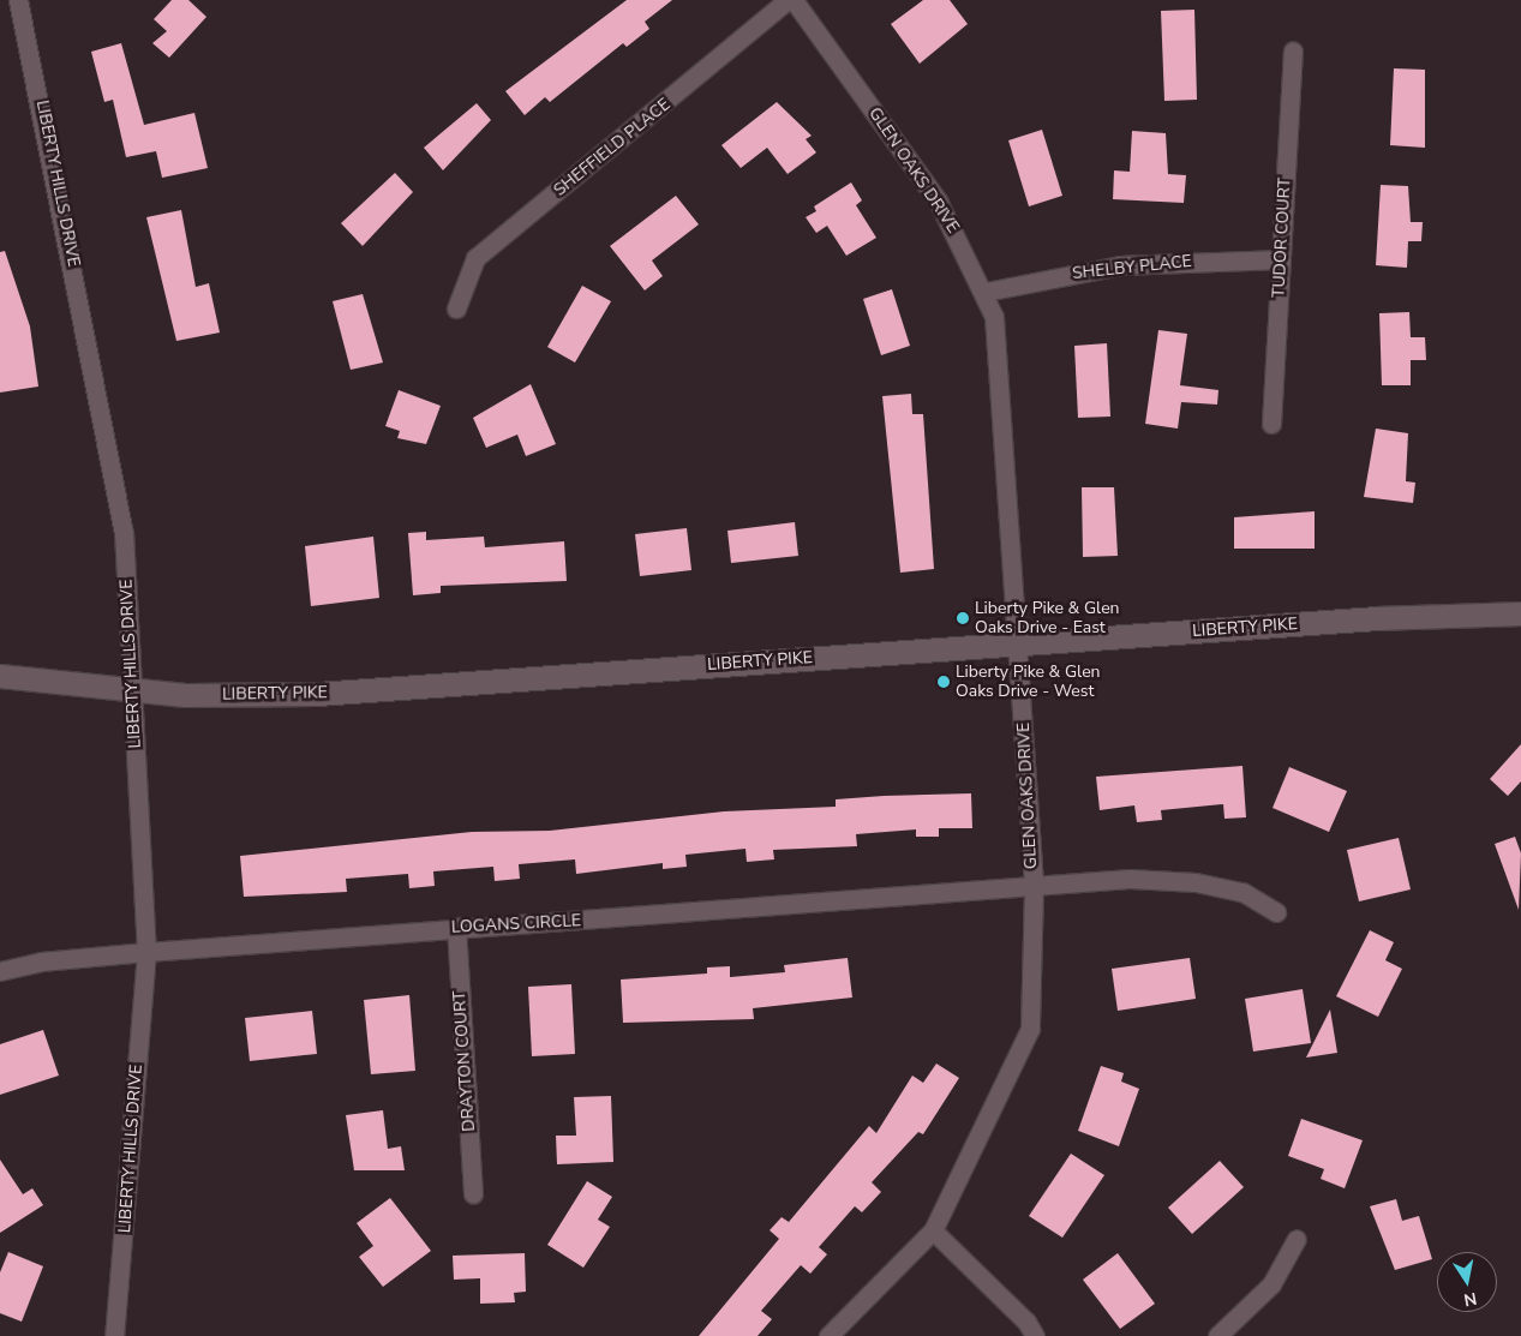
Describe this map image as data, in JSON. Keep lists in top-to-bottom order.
{
  "streets": {
    "street": [
      "SHEFFIELD PLACE",
      "GLEN OAKS DRIVE",
      "LIBERTY HILLS DRIVE",
      "TUDOR COURT",
      "SHELBY PLACE",
      "LIBERTY PIKE",
      "LOGANS CIRCLE",
      "DRAYTON COURT"
    ]
  },
  "crossings": [
    ["GLEN OAKS DRIVE", "SHELBY PLACE"],
    ["GLEN OAKS DRIVE", "LIBERTY PIKE"],
    ["GLEN OAKS DRIVE", "LOGANS CIRCLE"],
    ["LIBERTY HILLS DRIVE", "LIBERTY PIKE"],
    ["LIBERTY HILLS DRIVE", "LOGANS CIRCLE"],
    ["TUDOR COURT", "SHELBY PLACE"],
    ["LOGANS CIRCLE", "DRAYTON COURT"]
  ],
  "places": ["Liberty Pike & Glen Oaks Drive - East", "Liberty Pike & Glen Oaks Drive - West"],
  "north": "bottom"
}
